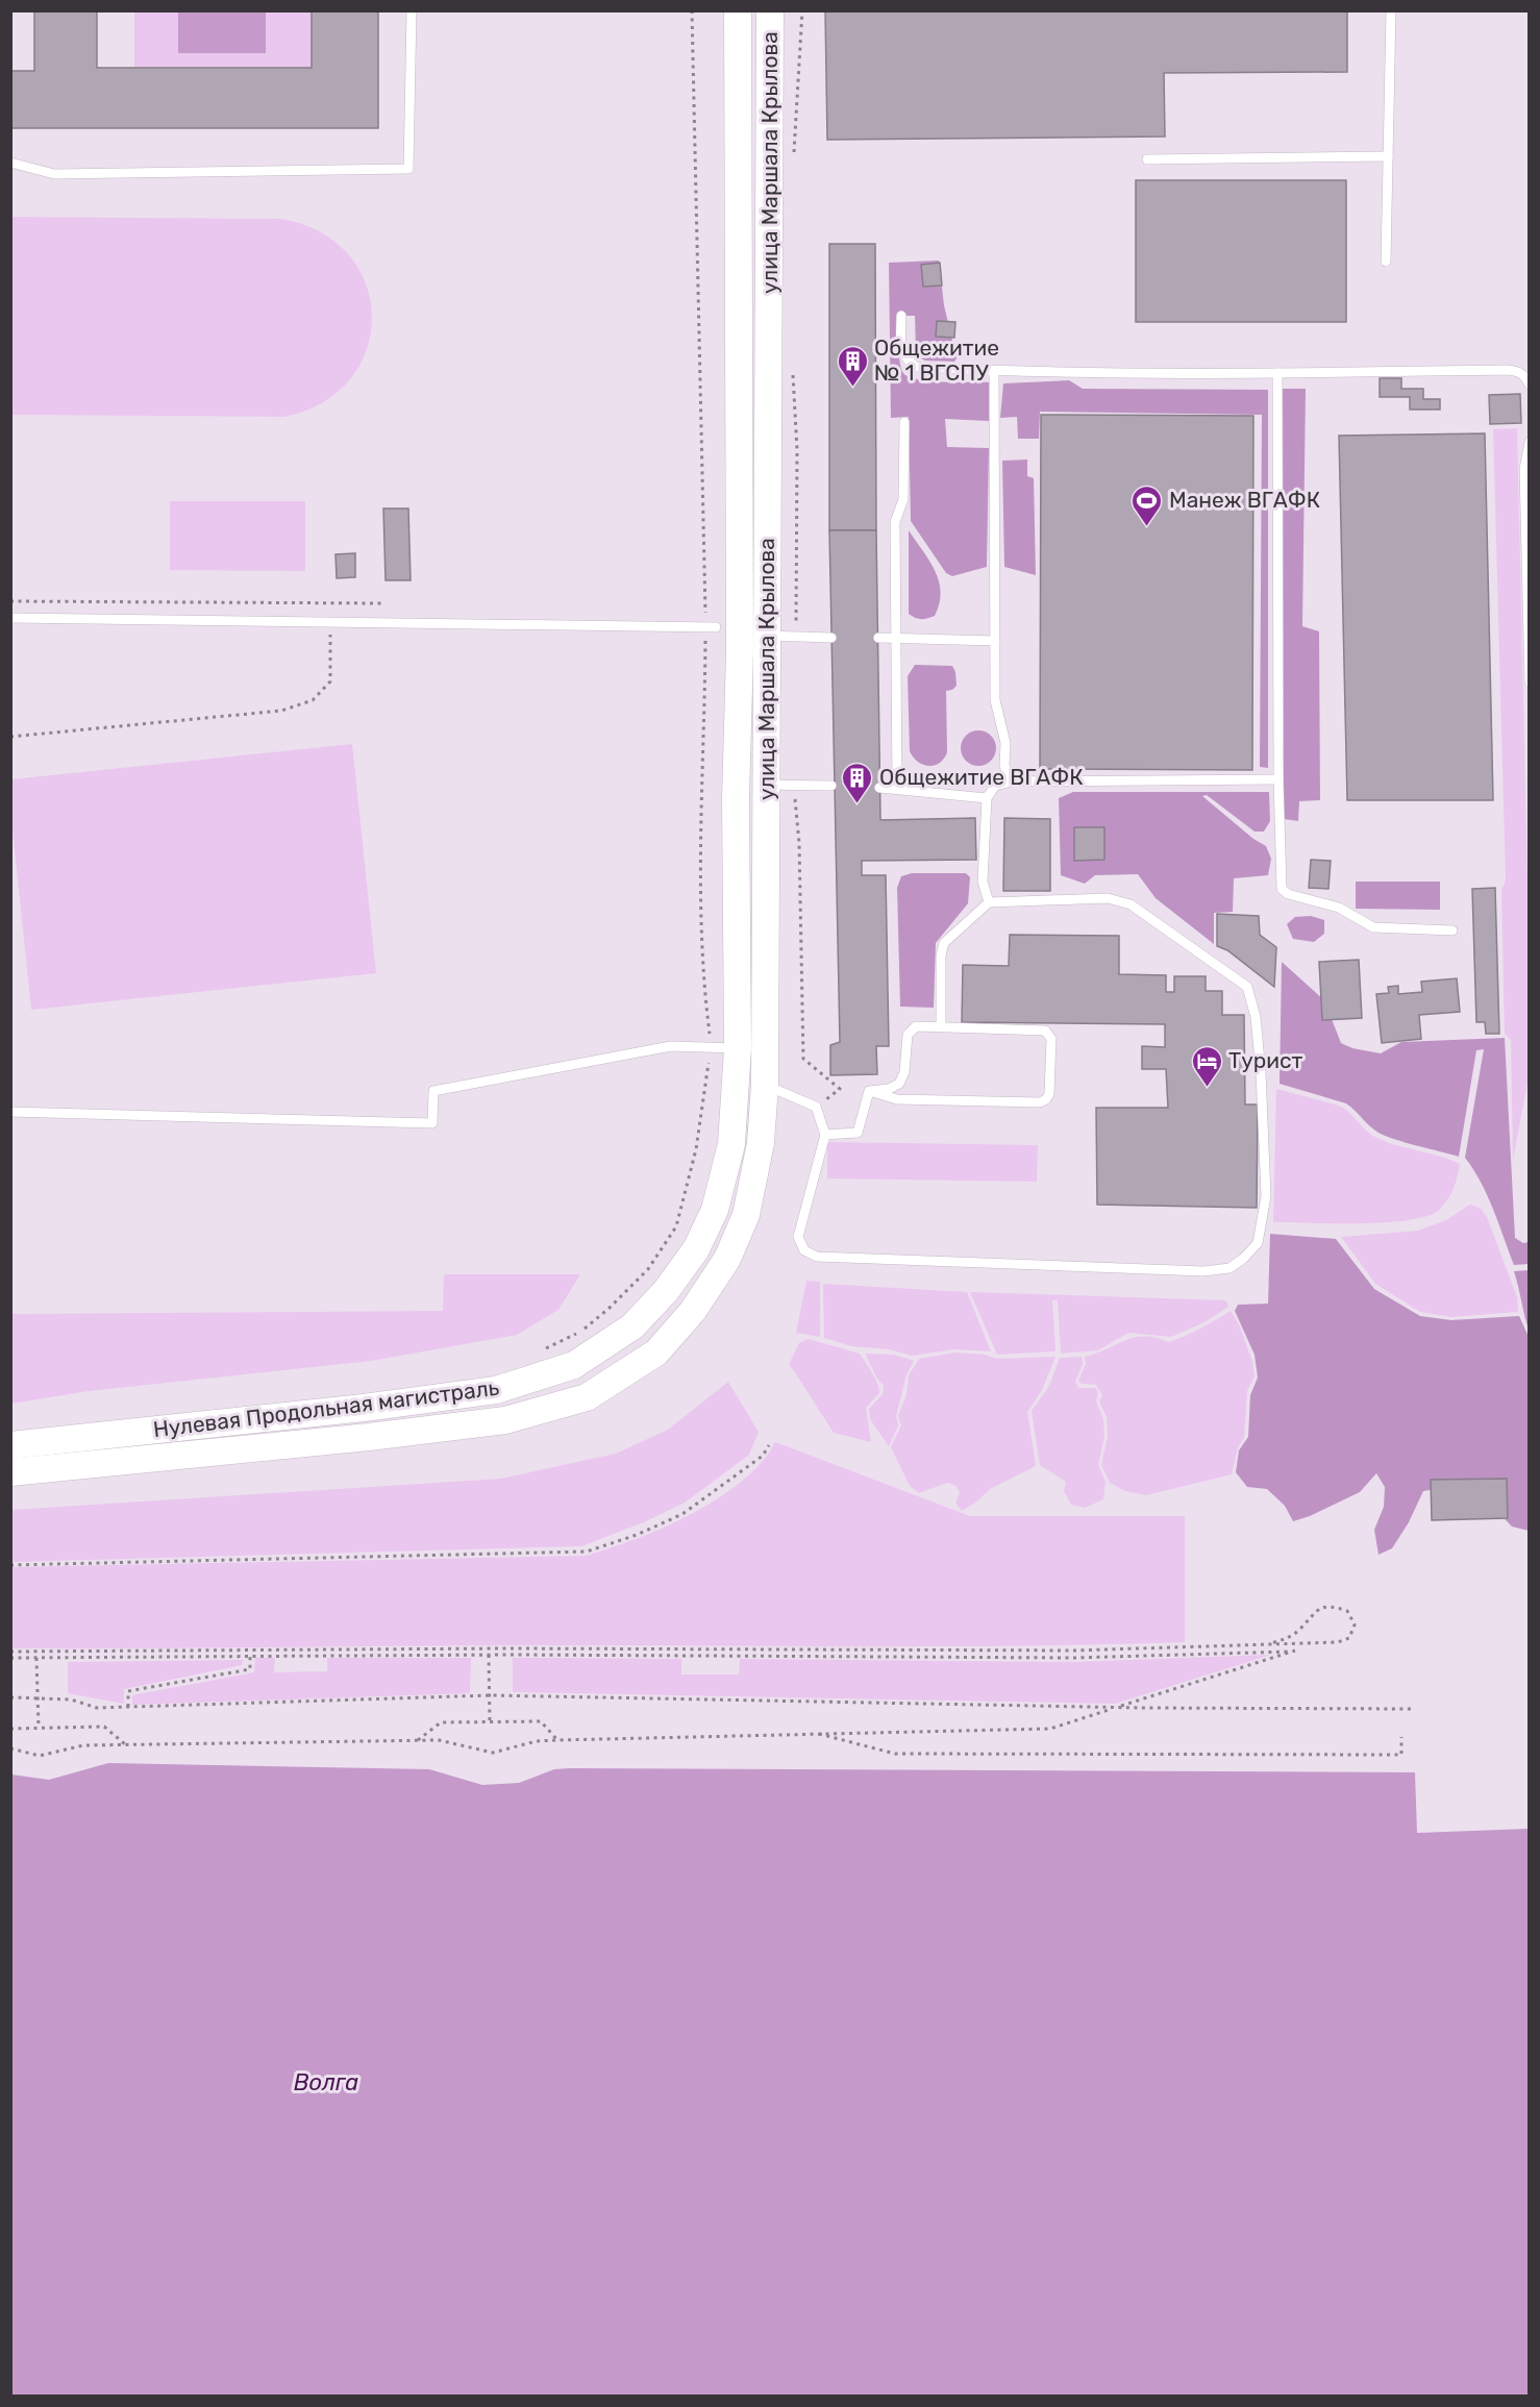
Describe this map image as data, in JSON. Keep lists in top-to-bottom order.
{
  "streets": {
    "main road": ["улица Маршала Крылова", "Нулевая Продольная магистраль"]
  },
  "crossings": [
    ["улица Маршала Крылова", "Нулевая Продольная магистраль"]
  ],
  "water": ["Волга"],
  "places": {
    "building": ["Общежитие № 1 ВГСПУ", "Общежитие ВГАФК"],
    "sports": ["Манеж ВГАФК"],
    "hotel": ["Турист"]
  }
}
